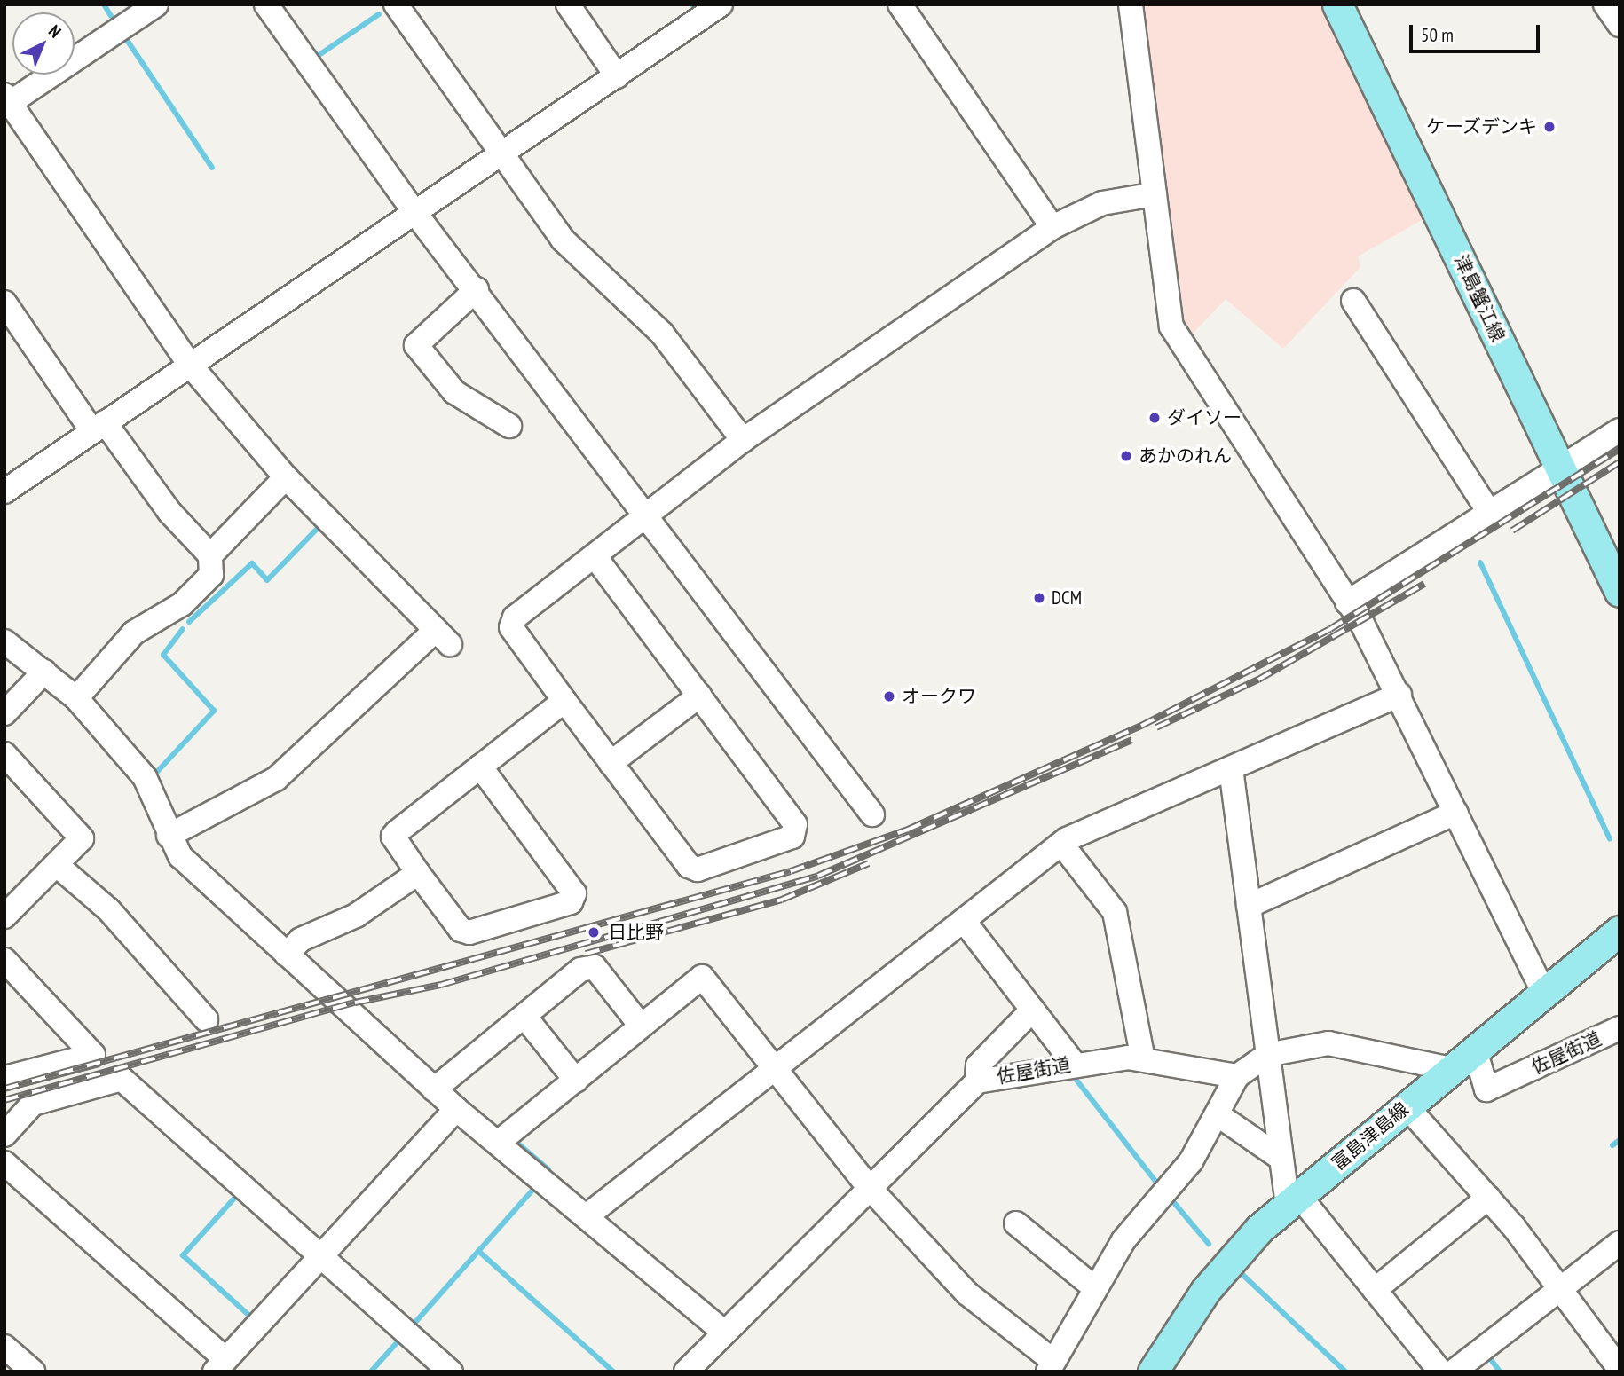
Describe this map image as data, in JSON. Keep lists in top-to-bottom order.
{
  "streets": {
    "main road": ["津島蟹江線", "富島津島線"],
    "street": ["佐屋街道"]
  },
  "crossings": [
    ["佐屋街道", "富島津島線"]
  ],
  "places": [
    "ケーズデンキ",
    "ダイソー",
    "あかのれん",
    "DCM",
    "オークワ",
    "日比野"
  ],
  "scale_bar": "50 m",
  "north": "top right"
}
